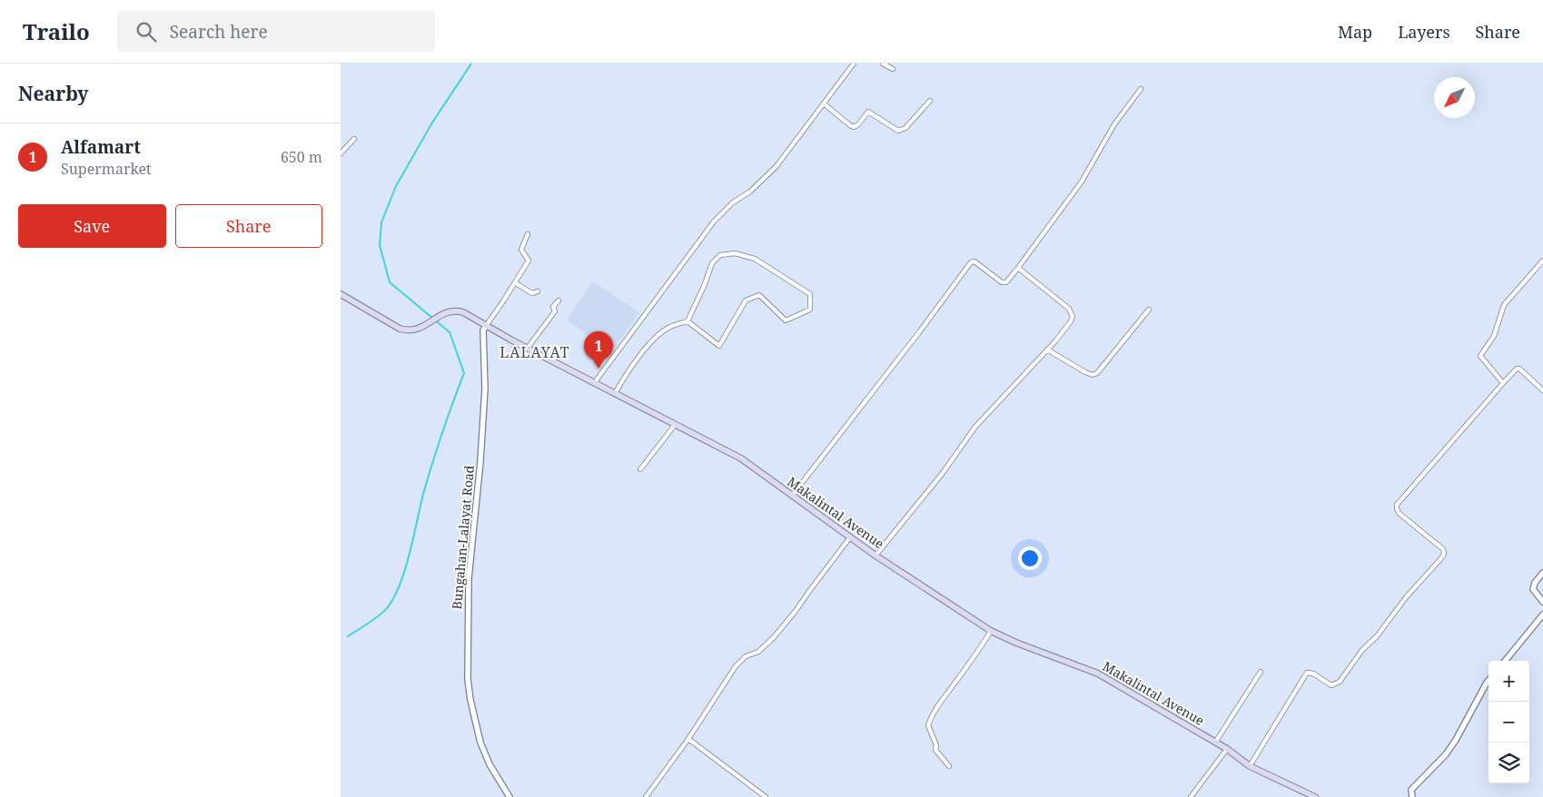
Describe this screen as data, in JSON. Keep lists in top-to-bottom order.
{
  "streets": {
    "main road": ["Makalintal Avenue"],
    "street": ["Bungahan-Lalayat Road"]
  },
  "crossings": [
    ["Makalintal Avenue", "Bungahan-Lalayat Road"]
  ],
  "districts": ["LALAYAT"],
  "north": "bottom left",
  "page": {
    "header": "Trailo",
    "search": "Search here",
    "nav": ["Map", "Layers", "Share"],
    "heading": "Nearby",
    "list": [
      {
        "mark": "1",
        "name": "Alfamart",
        "note": "Supermarket",
        "value": "650 m"
      }
    ],
    "buttons": ["Save", "Share"],
    "pins": "1",
    "map_buttons": ["+", "−"]
  }
}
